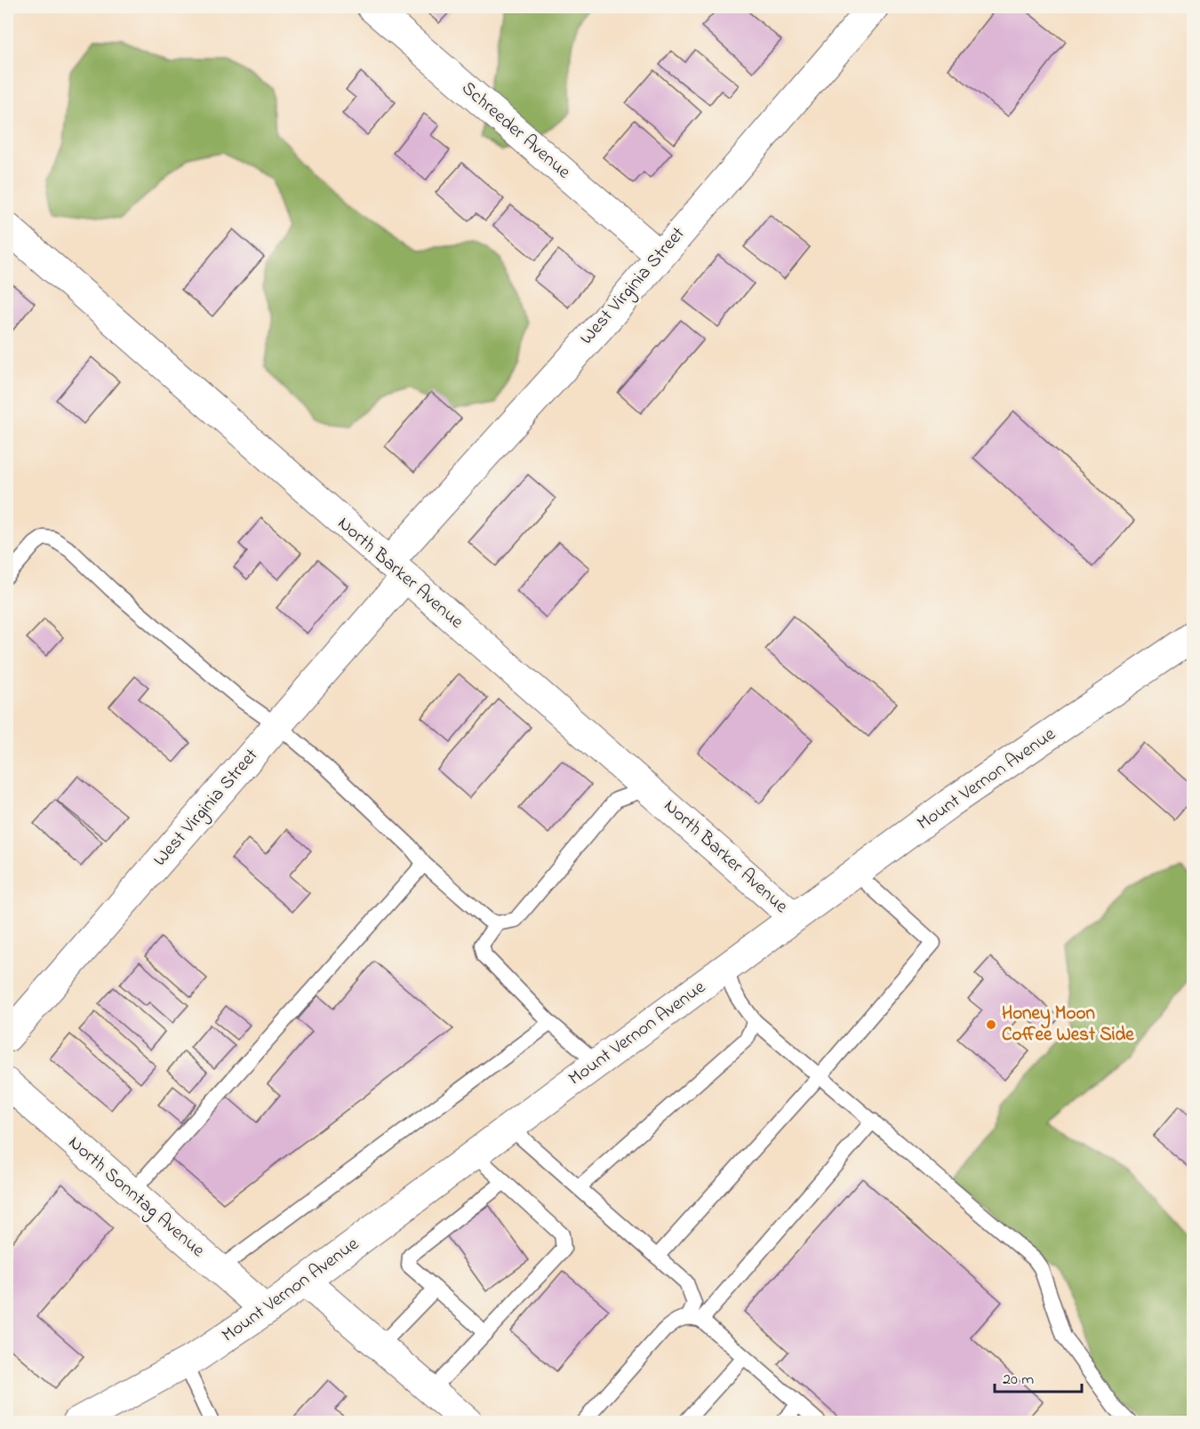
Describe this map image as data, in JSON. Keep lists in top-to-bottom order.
{
  "streets": {
    "main road": [
      "Schreeder Avenue",
      "West Virginia Street",
      "North Barker Avenue",
      "Mount Vernon Avenue",
      "North Sonntag Avenue"
    ]
  },
  "crossings": [
    ["Schreeder Avenue", "West Virginia Street"],
    ["West Virginia Street", "North Barker Avenue"],
    ["North Barker Avenue", "Mount Vernon Avenue"],
    ["Mount Vernon Avenue", "North Sonntag Avenue"]
  ],
  "places": ["Honey Moon Coffee West Side"],
  "scale_bar": "20 m"
}
